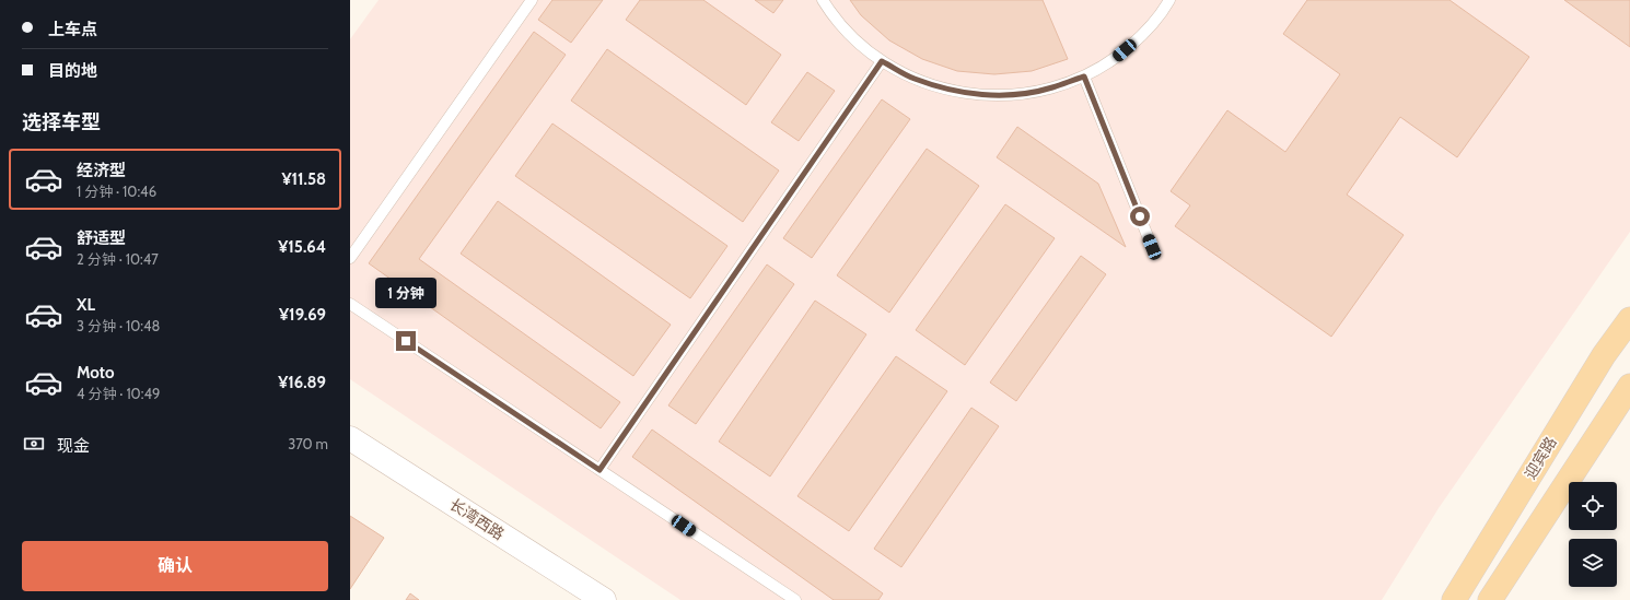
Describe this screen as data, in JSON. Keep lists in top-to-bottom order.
{
  "streets": {
    "main road": ["迎宾路"],
    "street": ["长湾西路"]
  },
  "page": {
    "banner": ["上车点", "目的地"],
    "heading": "选择车型",
    "list": [
      {
        "name": "经济型",
        "note": "1 分钟 · 10:46",
        "value": "¥11.58"
      },
      {
        "name": "舒适型",
        "note": "2 分钟 · 10:47",
        "value": "¥15.64"
      },
      {
        "name": "XL",
        "note": "3 分钟 · 10:48",
        "value": "¥19.69"
      },
      {
        "name": "Moto",
        "note": "4 分钟 · 10:49",
        "value": "¥16.89"
      }
    ],
    "bubble": "1 分钟",
    "pay": ["现金", "370 m"],
    "buttons": "确认"
  }
}
